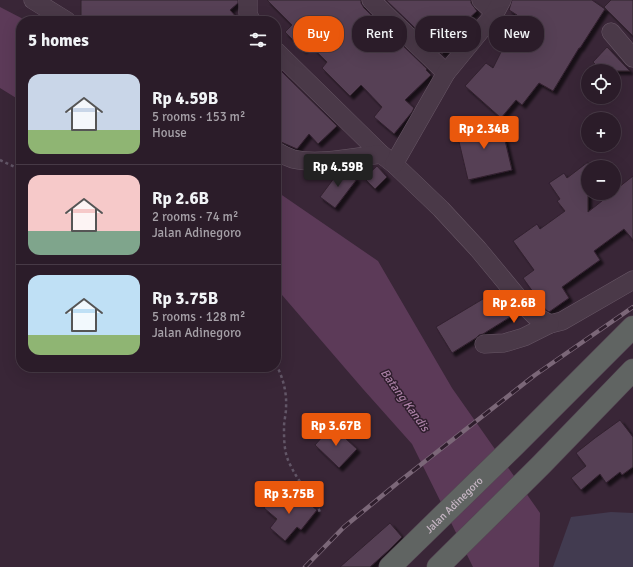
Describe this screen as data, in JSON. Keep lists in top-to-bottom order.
{
  "streets": {
    "highway": ["Jalan Adinegoro"]
  },
  "water": ["Batang Kandis"],
  "page": {
    "chip": [
      "Buy",
      "Rent",
      "Filters",
      "New"
    ],
    "heading": "5 homes",
    "map_buttons": ["+", "−"],
    "list": [
      {
        "name": "Rp 4.59B",
        "note": "5 rooms · 153 m² · House"
      },
      {
        "name": "Rp 2.6B",
        "note": "2 rooms · 74 m² · Jalan Adinegoro"
      },
      {
        "name": "Rp 3.75B",
        "note": "5 rooms · 128 m² · Jalan Adinegoro"
      }
    ],
    "price": [
      "Rp 2.34B",
      "Rp 4.59B",
      "Rp 2.6B",
      "Rp 3.67B",
      "Rp 3.75B"
    ]
  }
}
